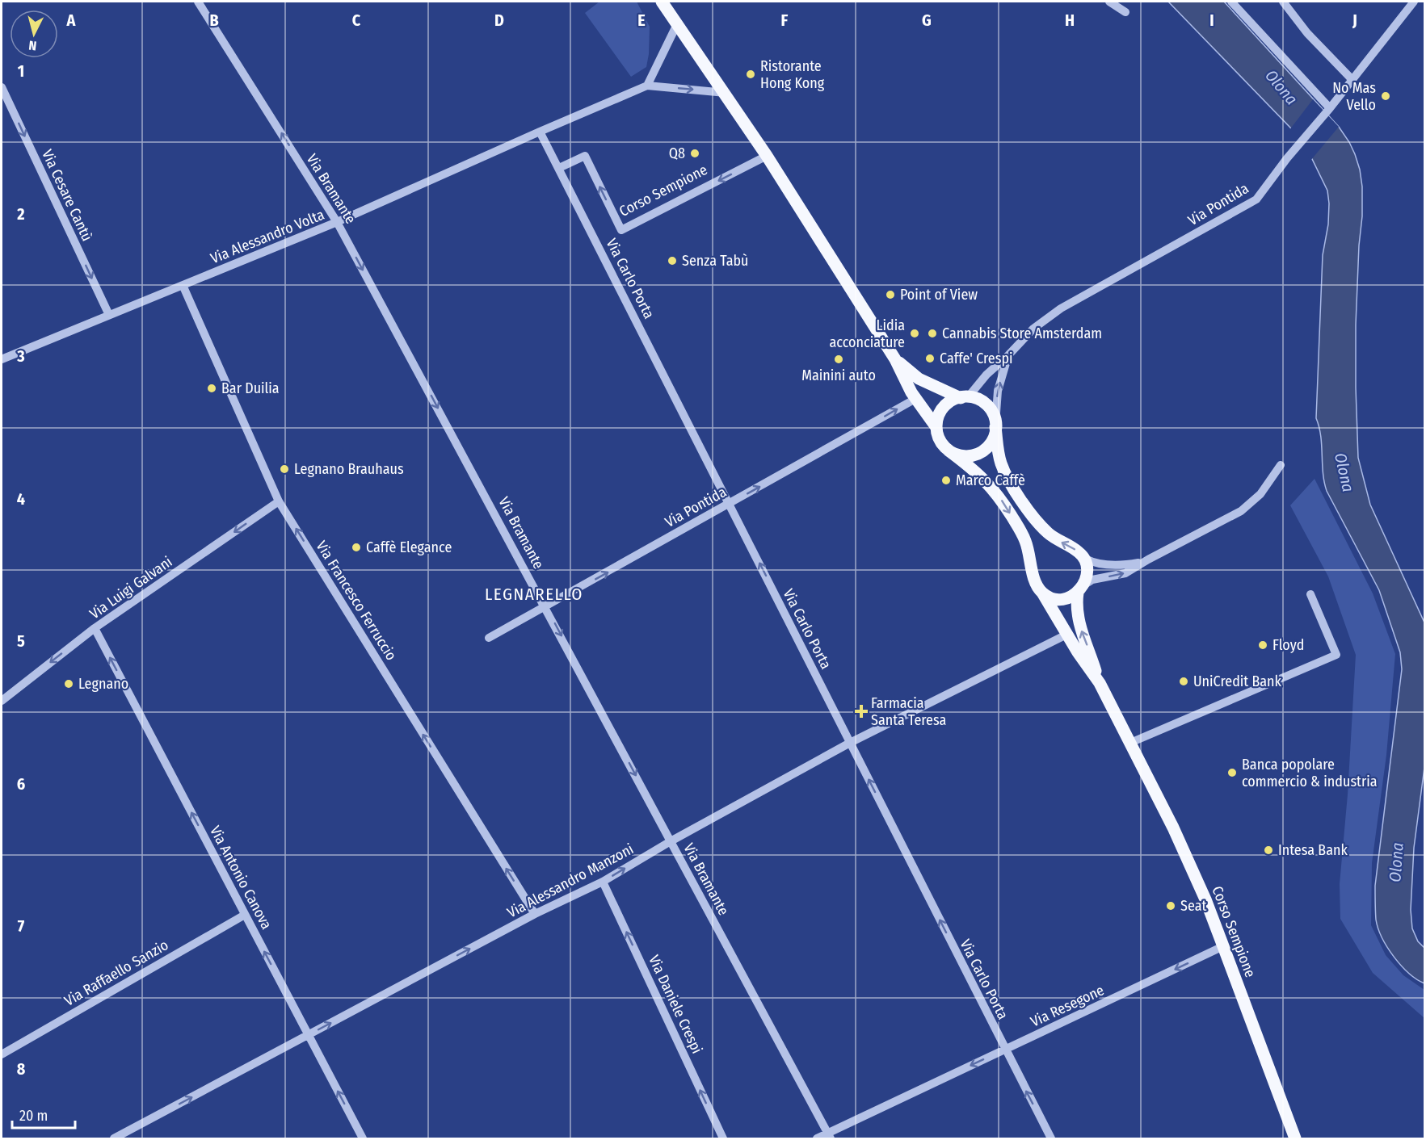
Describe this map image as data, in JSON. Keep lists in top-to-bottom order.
{
  "streets": {
    "main road": ["Corso Sempione"],
    "street": [
      "Via Bramante",
      "Via Cesare Cantù",
      "Via Pontida",
      "Via Alessandro Volta",
      "Via Carlo Porta",
      "Via Luigi Galvani",
      "Via Francesco Ferruccio",
      "Via Antonio Canova",
      "Via Alessandro Manzoni",
      "Via Raffaello Sanzio",
      "Via Daniele Crespi",
      "Via Resegone"
    ]
  },
  "crossings": [
    ["Via Bramante", "Via Pontida"],
    ["Via Bramante", "Via Alessandro Volta"],
    ["Via Bramante", "Via Alessandro Manzoni"],
    ["Via Bramante", "Via Resegone"],
    ["Corso Sempione", "Via Pontida"],
    ["Corso Sempione", "Via Alessandro Volta"],
    ["Corso Sempione", "Via Carlo Porta"],
    ["Corso Sempione", "Via Alessandro Manzoni"],
    ["Corso Sempione", "Via Resegone"],
    ["Via Cesare Cantù", "Via Alessandro Volta"],
    ["Via Pontida", "Via Carlo Porta"],
    ["Via Alessandro Volta", "Via Carlo Porta"],
    ["Via Alessandro Volta", "Via Francesco Ferruccio"],
    ["Via Carlo Porta", "Via Alessandro Manzoni"],
    ["Via Carlo Porta", "Via Resegone"],
    ["Via Luigi Galvani", "Via Francesco Ferruccio"],
    ["Via Luigi Galvani", "Via Antonio Canova"],
    ["Via Francesco Ferruccio", "Via Alessandro Manzoni"],
    ["Via Antonio Canova", "Via Alessandro Manzoni"],
    ["Via Antonio Canova", "Via Raffaello Sanzio"],
    ["Via Alessandro Manzoni", "Via Daniele Crespi"]
  ],
  "one_way": [
    "Via Cesare Cantù",
    "Via Pontida",
    "Via Carlo Porta",
    "Via Luigi Galvani",
    "Via Francesco Ferruccio",
    "Via Antonio Canova",
    "Via Alessandro Manzoni",
    "Via Daniele Crespi",
    "Via Resegone"
  ],
  "districts": ["LEGNARELLO"],
  "water": ["Olona"],
  "places": {
    "other": [
      "Ristorante Hong Kong",
      "No Mas Vello",
      "Q8",
      "Senza Tabù",
      "Point of View",
      "Lidia acconciature",
      "Cannabis Store Amsterdam",
      "Caffe' Crespi",
      "Mainini auto",
      "Bar Duilia",
      "Legnano Brauhaus",
      "Marco Caffè",
      "Caffè Elegance",
      "Floyd",
      "UniCredit Bank",
      "Legnano",
      "Banca popolare commercio & industria",
      "Intesa Bank",
      "Seat"
    ],
    "health": ["Farmacia Santa Teresa"]
  },
  "scale_bar": "20 m",
  "north": "bottom",
  "grid": {
    "columns": [
      "A",
      "B",
      "C",
      "D",
      "E",
      "F",
      "G",
      "H",
      "I",
      "J"
    ],
    "rows": [
      "1",
      "2",
      "3",
      "4",
      "5",
      "6",
      "7",
      "8"
    ]
  }
}
